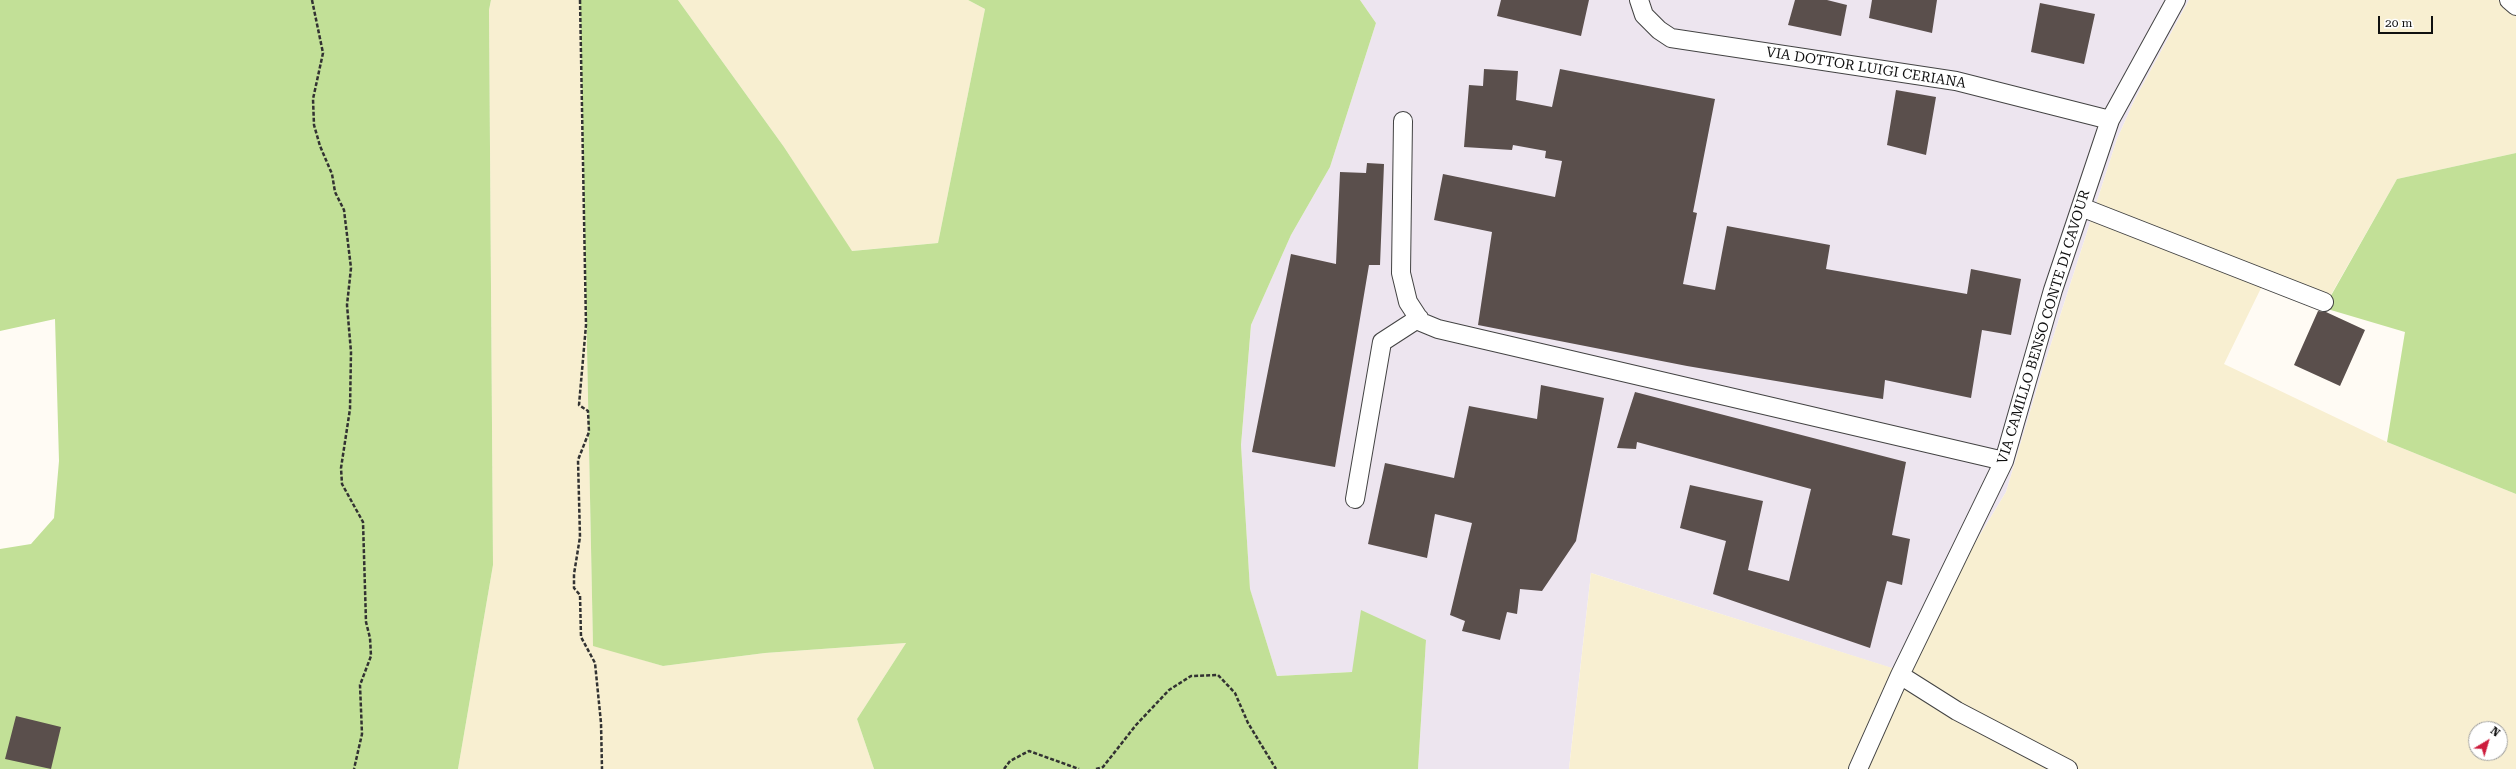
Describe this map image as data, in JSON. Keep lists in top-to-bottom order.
{
  "streets": {
    "street": ["VIA DOTTOR LUIGI CERIANA", "VIA CAMILLO BENSO CONTE DI CAVOUR"]
  },
  "crossings": [
    ["VIA DOTTOR LUIGI CERIANA", "VIA CAMILLO BENSO CONTE DI CAVOUR"]
  ],
  "scale_bar": "20 m",
  "north": "top right"
}
